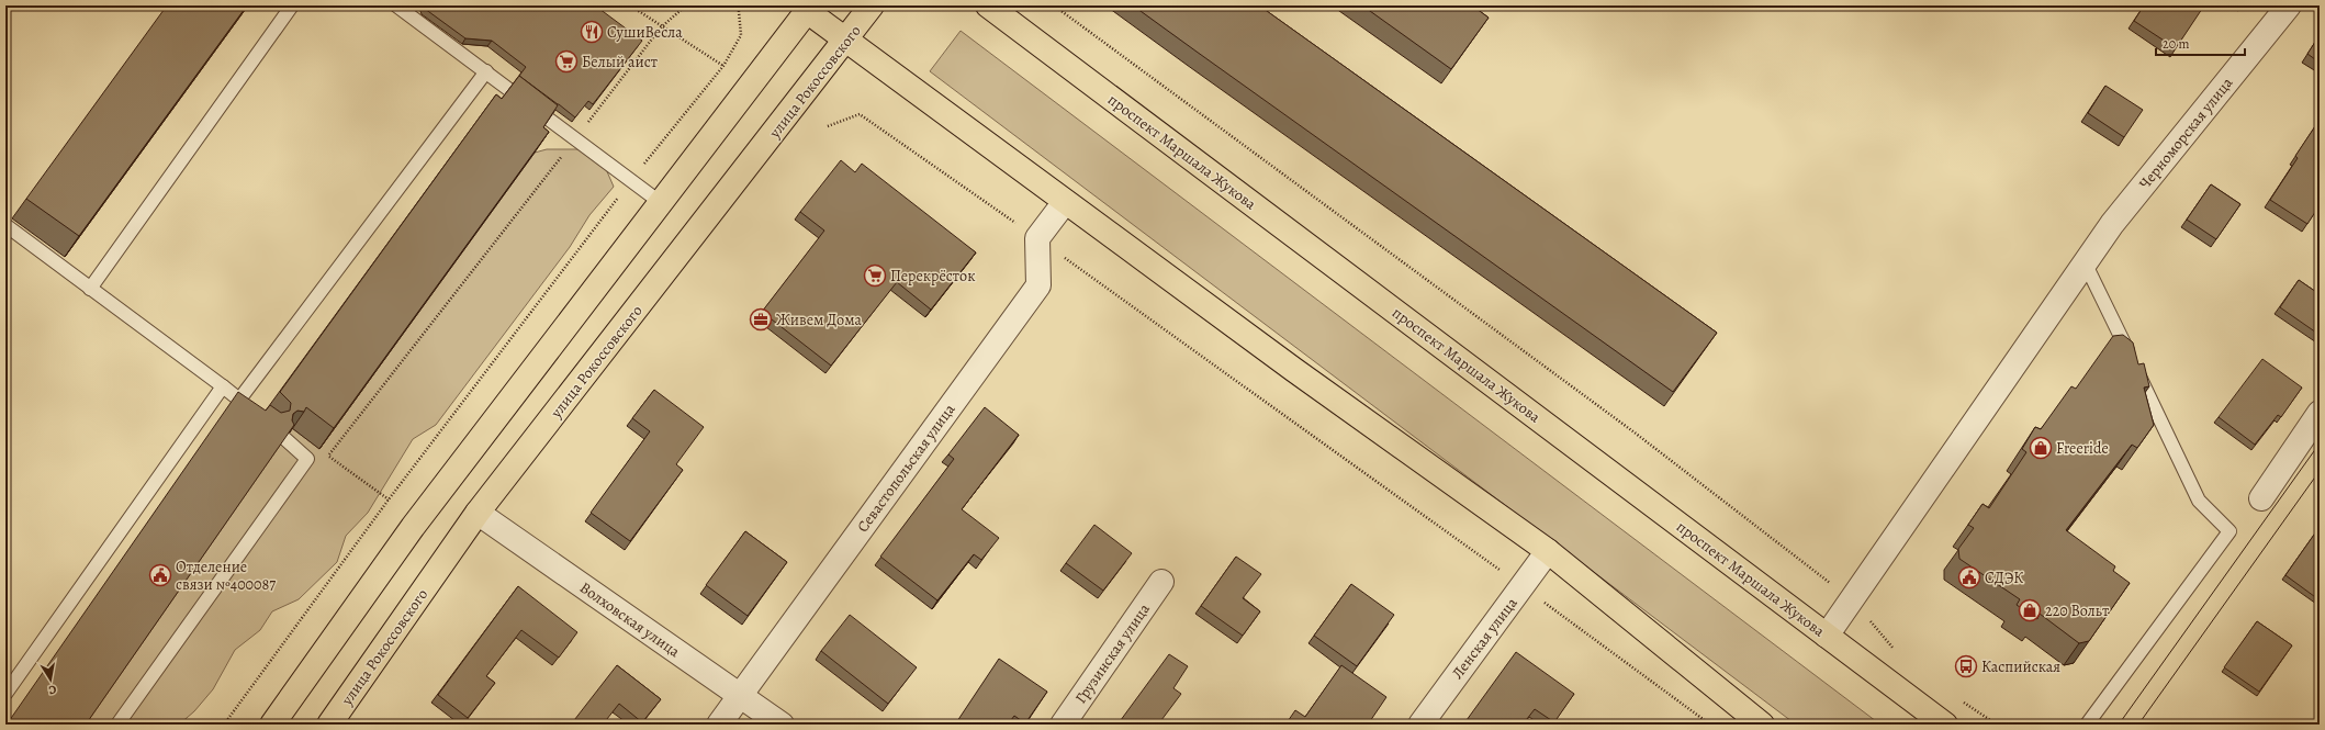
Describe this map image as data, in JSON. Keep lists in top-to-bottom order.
{
  "streets": {
    "highway": ["улица Рокоссовского", "проспект Маршала Жукова"],
    "street": [
      "Черноморская улица",
      "Севастопольская улица",
      "Волховская улица",
      "Ленская улица",
      "Грузинская улица"
    ]
  },
  "crossings": [
    ["улица Рокоссовского", "Волховская улица"],
    ["Черноморская улица", "проспект Маршала Жукова"],
    ["Севастопольская улица", "Волховская улица"]
  ],
  "places": {
    "restaurant": ["СушиВесла"],
    "supermarket": ["Белый аист", "Перекрёсток"],
    "office": ["Живем Дома"],
    "shop": ["Freeride", "220 Вольт"],
    "public building": ["Отделение связи №400087", "СДЭК"],
    "bus stop": ["Каспийская"]
  },
  "scale_bar": "20 m",
  "north": "bottom"
}
